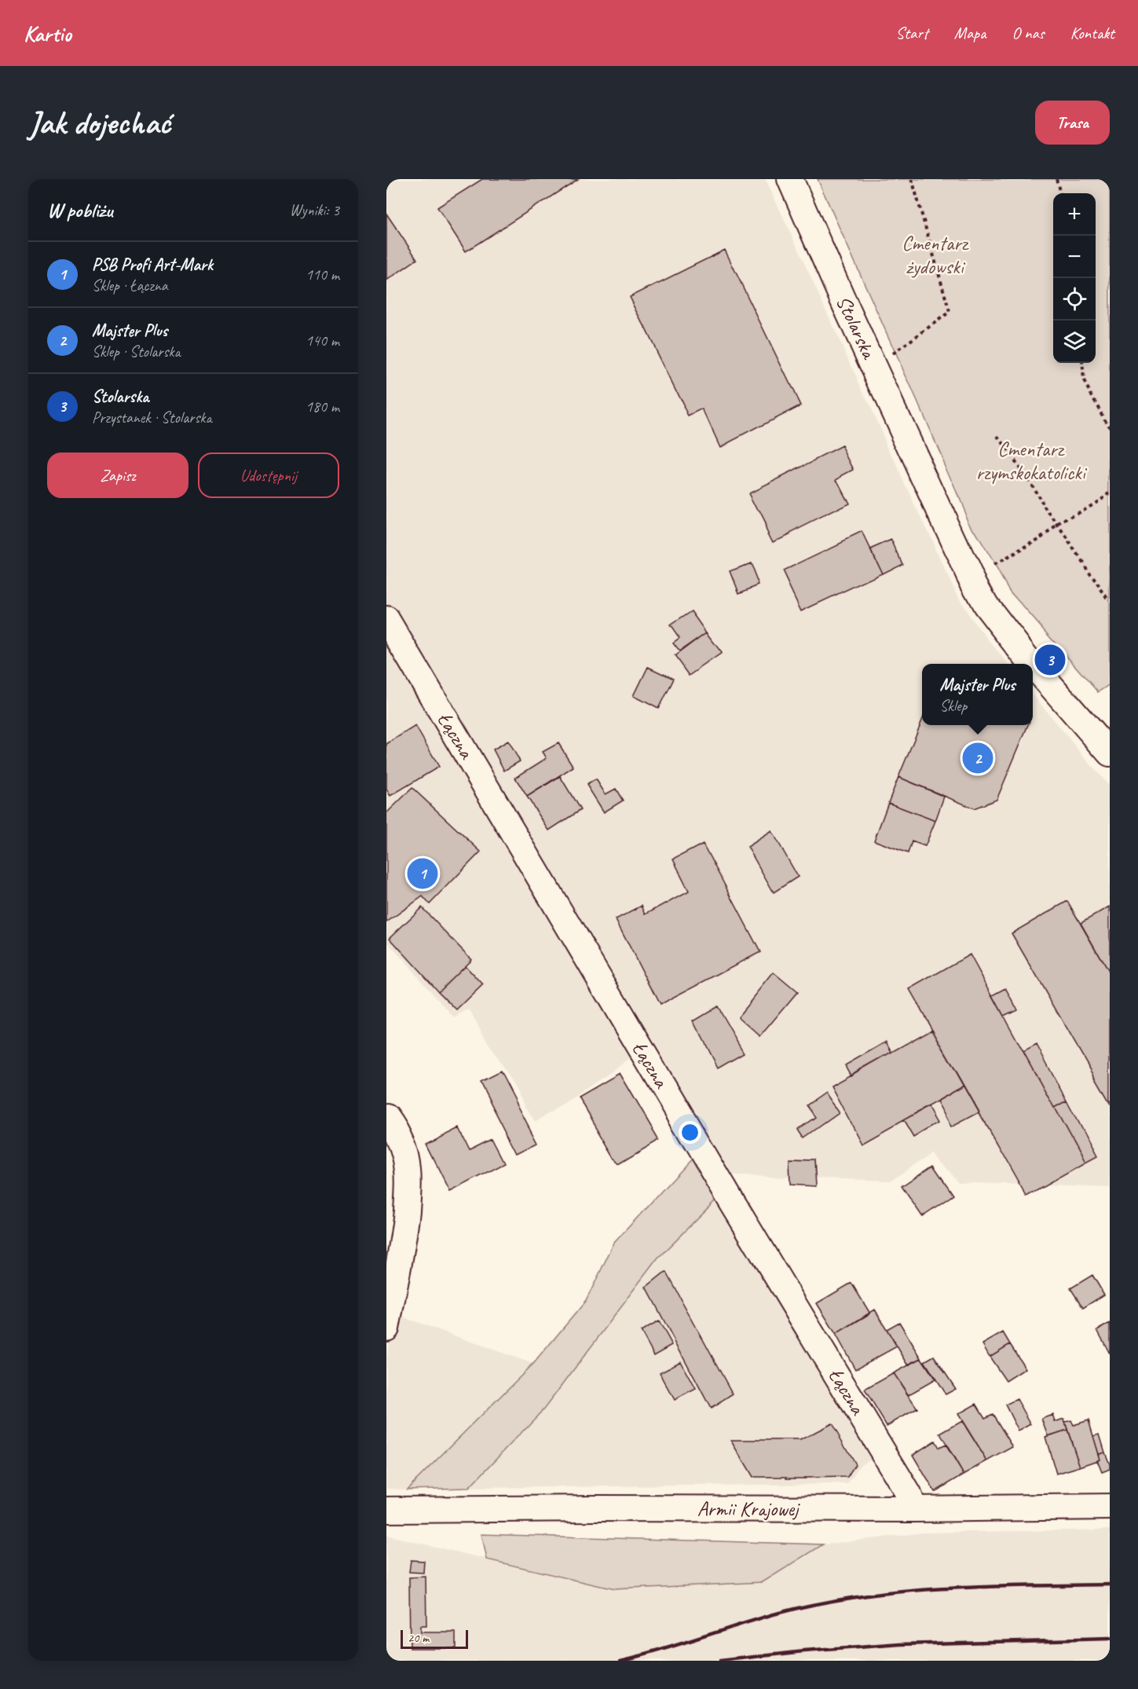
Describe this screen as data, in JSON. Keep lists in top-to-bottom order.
{
  "streets": {
    "street": ["Stolarska", "Łączna", "Armii Krajowej"]
  },
  "crossings": [
    ["Łączna", "Armii Krajowej"]
  ],
  "parks": ["Cmentarz żydowski", "Cmentarz rzymskokatolicki"],
  "scale_bar": "20 m",
  "page": {
    "header": "Kartio",
    "nav": [
      "Start",
      "Mapa",
      "O nas",
      "Kontakt"
    ],
    "buttons": [
      "Trasa",
      ["Zapisz", "Udostępnij"]
    ],
    "title": "Jak dojechać",
    "heading": ["W pobliżu", "Wyniki: 3"],
    "map_buttons": ["+", "−"],
    "list": [
      {
        "mark": "1",
        "name": "PSB Profi Art-Mark",
        "note": "Sklep · Łączna",
        "value": "110 m"
      },
      {
        "mark": "2",
        "name": "Majster Plus",
        "note": "Sklep · Stolarska",
        "value": "140 m"
      },
      {
        "mark": "3",
        "name": "Stolarska",
        "note": "Przystanek · Stolarska",
        "value": "180 m"
      }
    ],
    "pins": ["3", "2", "1"],
    "popup": ["Majster Plus", "Sklep"],
    "scale": "20 m"
  }
}
